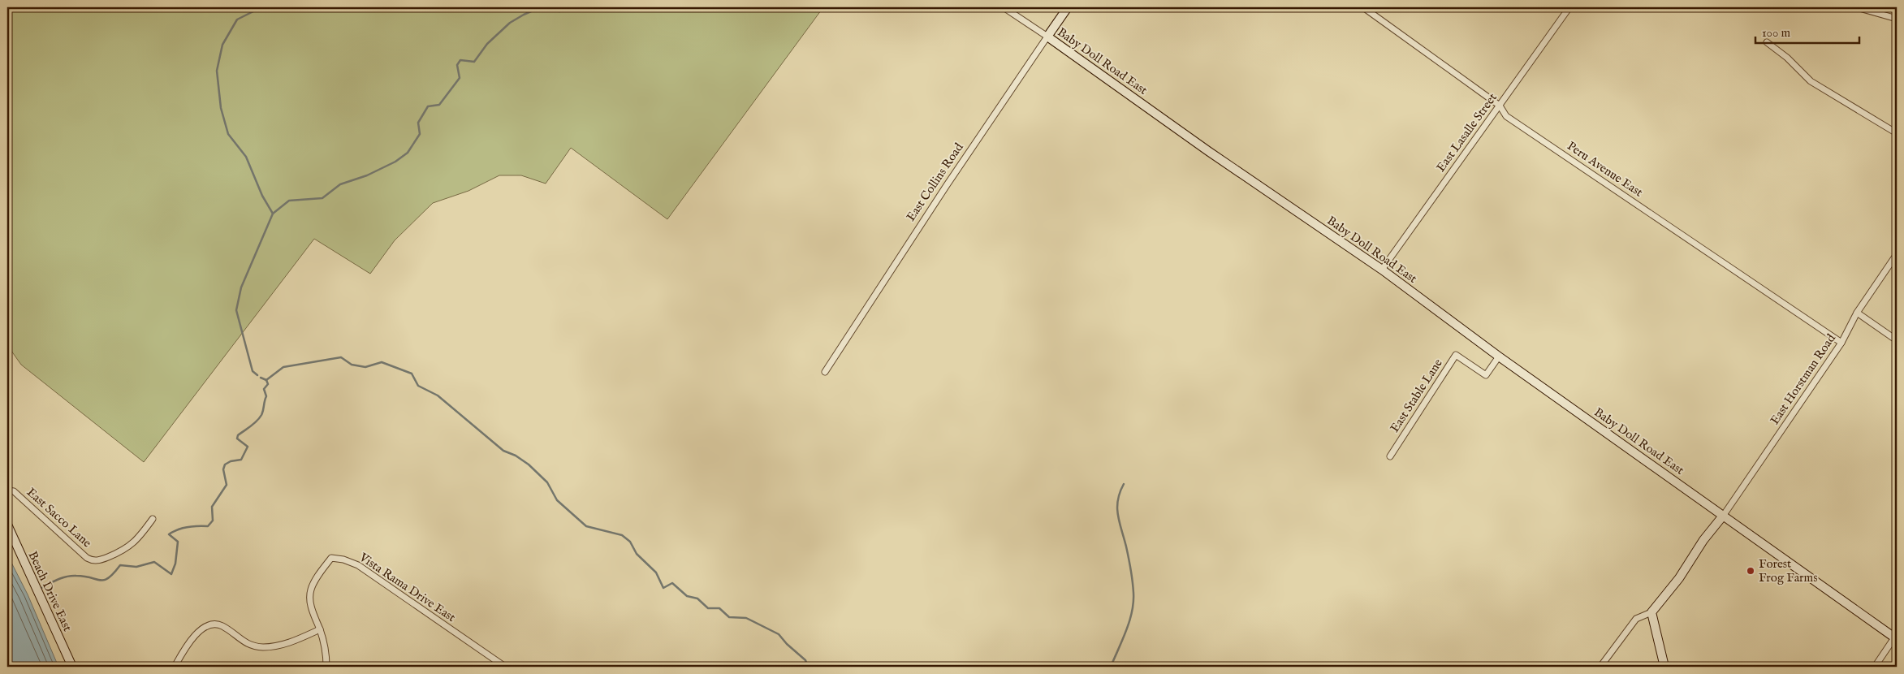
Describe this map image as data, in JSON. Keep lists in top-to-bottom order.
{
  "streets": {
    "street": [
      "Baby Doll Road East",
      "East Lasalle Street",
      "Peru Avenue East",
      "East Collins Road",
      "East Horstman Road",
      "East Stable Lane",
      "East Sacco Lane",
      "Vista Rama Drive East",
      "Beach Drive East"
    ]
  },
  "crossings": [
    ["Baby Doll Road East", "East Lasalle Street"],
    ["Baby Doll Road East", "East Collins Road"],
    ["Baby Doll Road East", "East Horstman Road"],
    ["Baby Doll Road East", "East Stable Lane"],
    ["East Lasalle Street", "Peru Avenue East"],
    ["Peru Avenue East", "East Horstman Road"]
  ],
  "places": ["Forest Frog Farms"],
  "scale_bar": "100 m"
}
